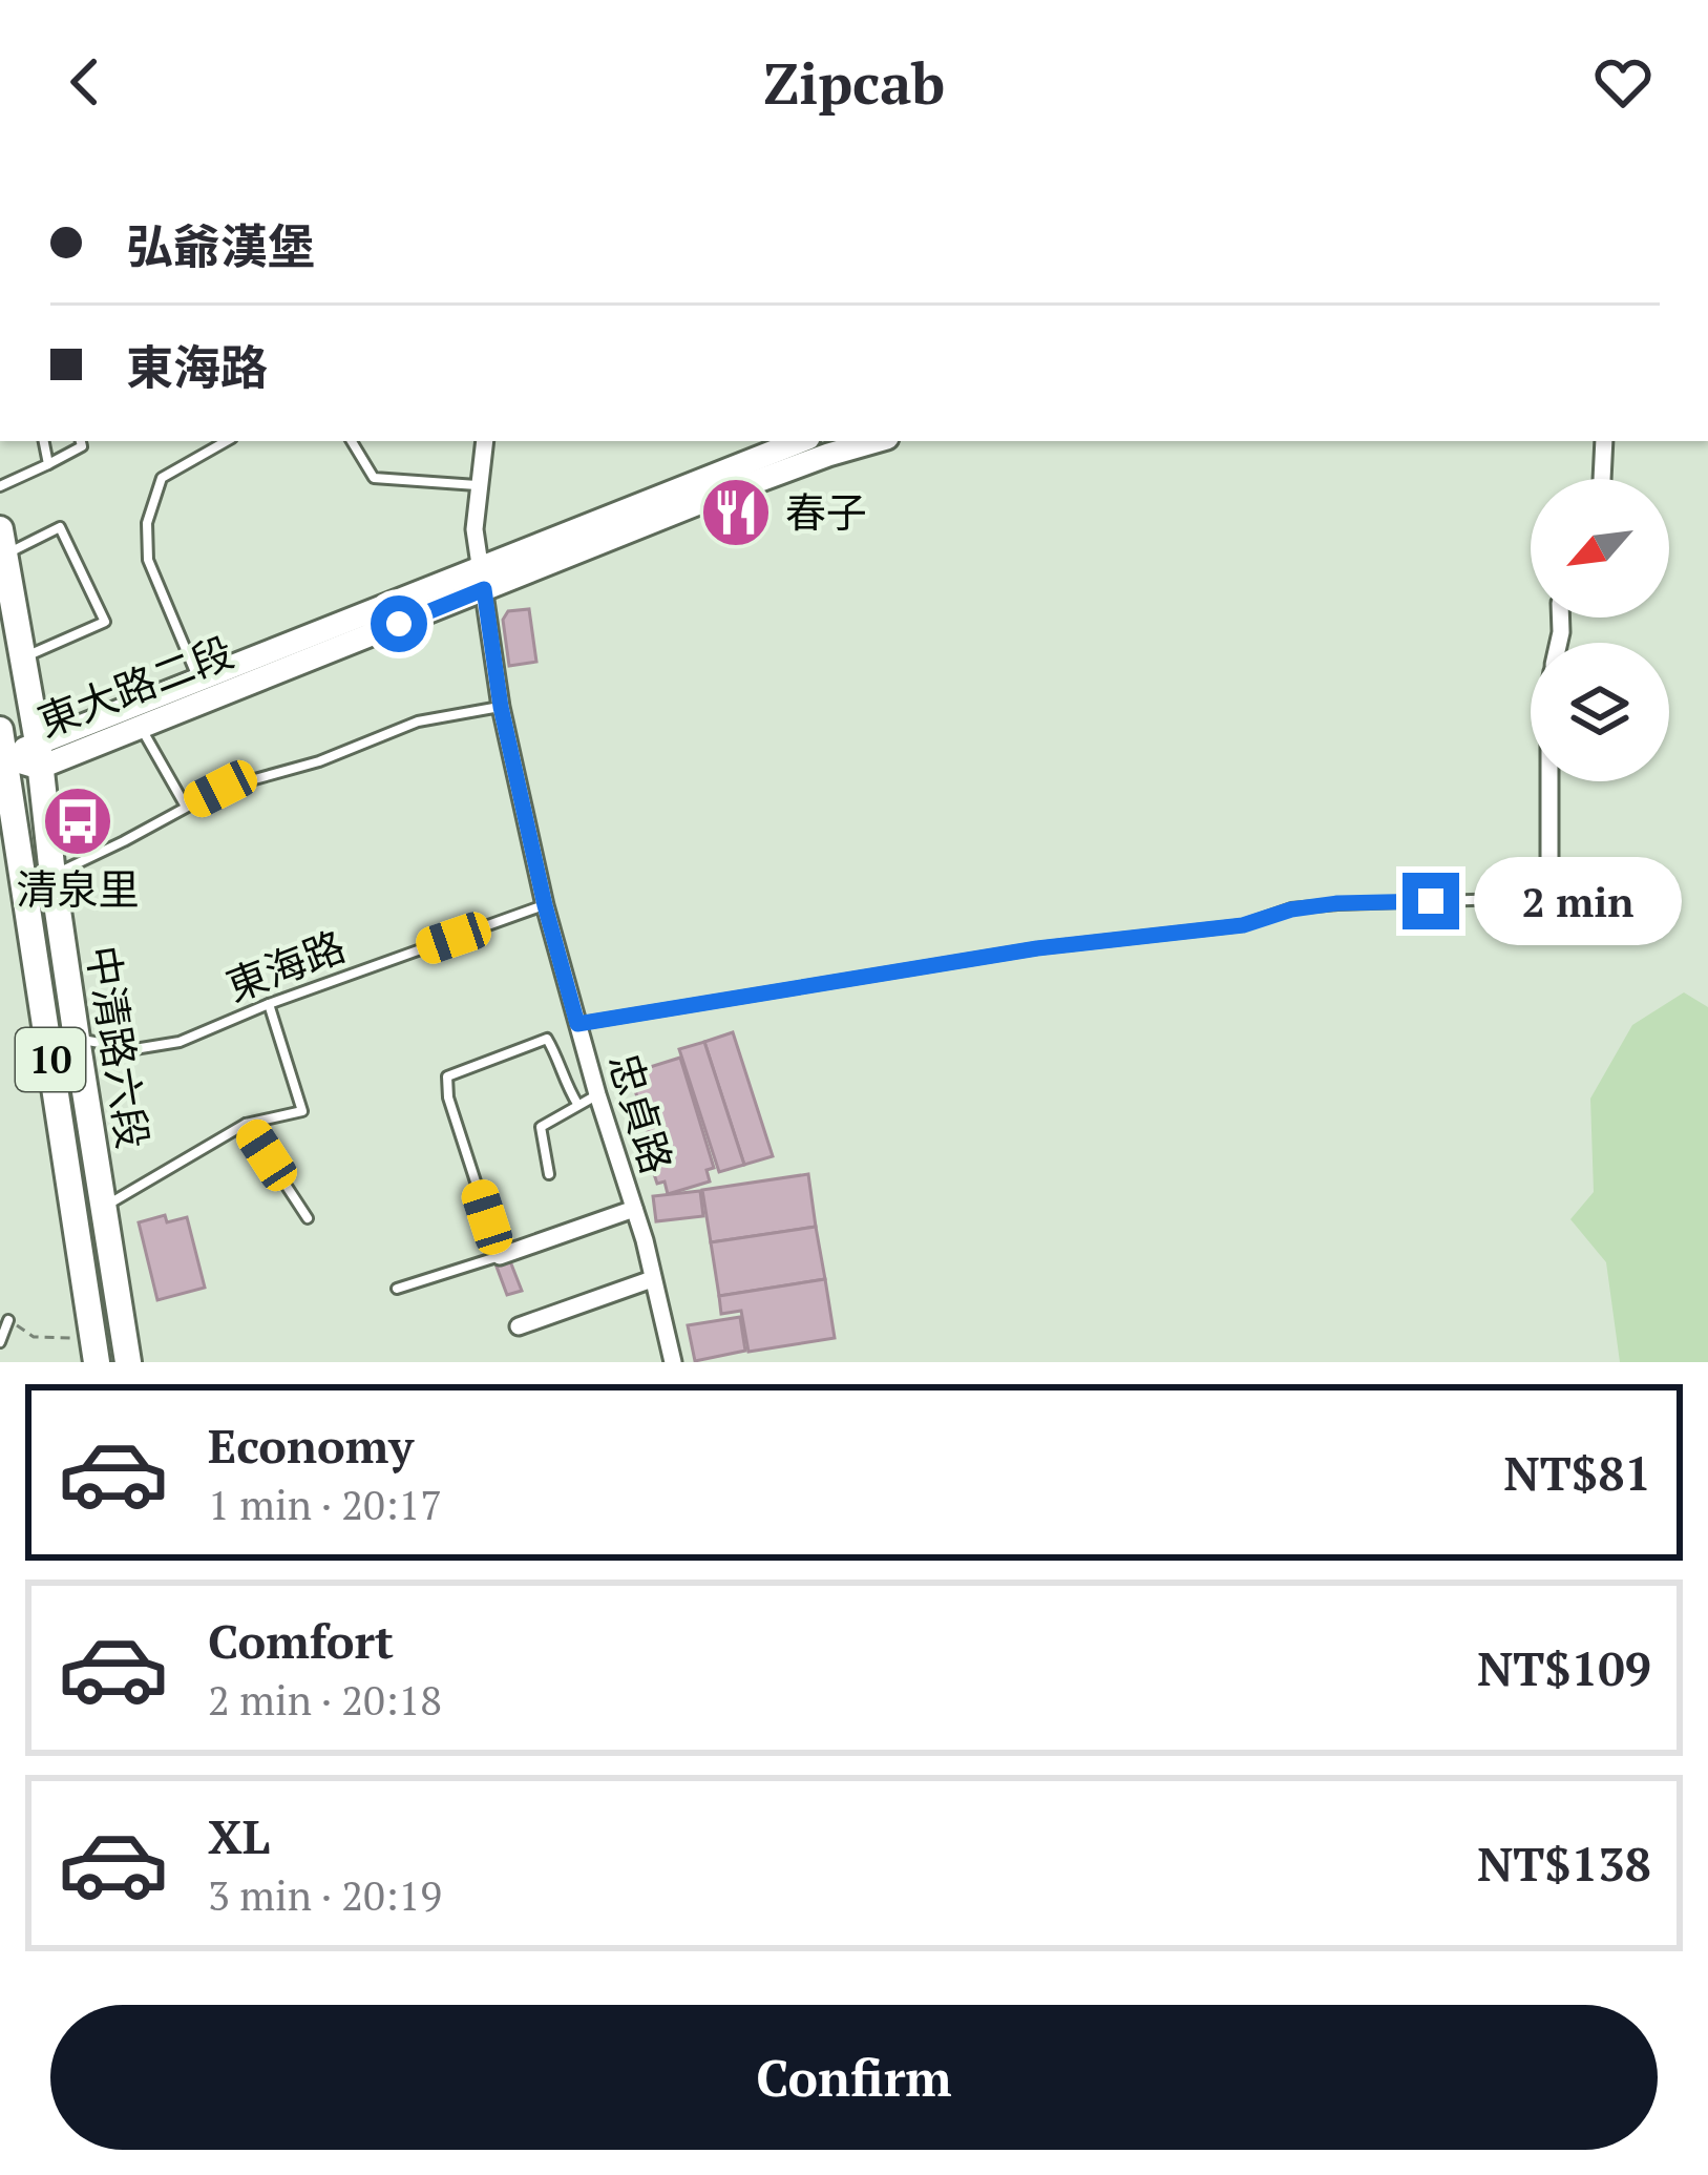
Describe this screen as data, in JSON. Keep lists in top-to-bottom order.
{
  "streets": {
    "main road": ["中清路六段", "10"],
    "street": ["東大路二段", "忠貞路"],
    "lane": ["東海路"]
  },
  "crossings": [
    ["東大路二段", "中清路六段"],
    ["東大路二段", "10"],
    ["東大路二段", "忠貞路"],
    ["東海路", "中清路六段"],
    ["東海路", "忠貞路"],
    ["中清路六段", "10"]
  ],
  "places": {
    "restaurant": ["春子"],
    "bus stop": ["清泉里"]
  },
  "north": "bottom left",
  "page": {
    "header": "Zipcab",
    "banner": ["弘爺漢堡", "東海路"],
    "bubble": "2 min",
    "list": [
      {
        "name": "Economy",
        "note": "1 min · 20:17",
        "value": "NT$81"
      },
      {
        "name": "Comfort",
        "note": "2 min · 20:18",
        "value": "NT$109"
      },
      {
        "name": "XL",
        "note": "3 min · 20:19",
        "value": "NT$138"
      }
    ],
    "buttons": "Confirm"
  }
}
